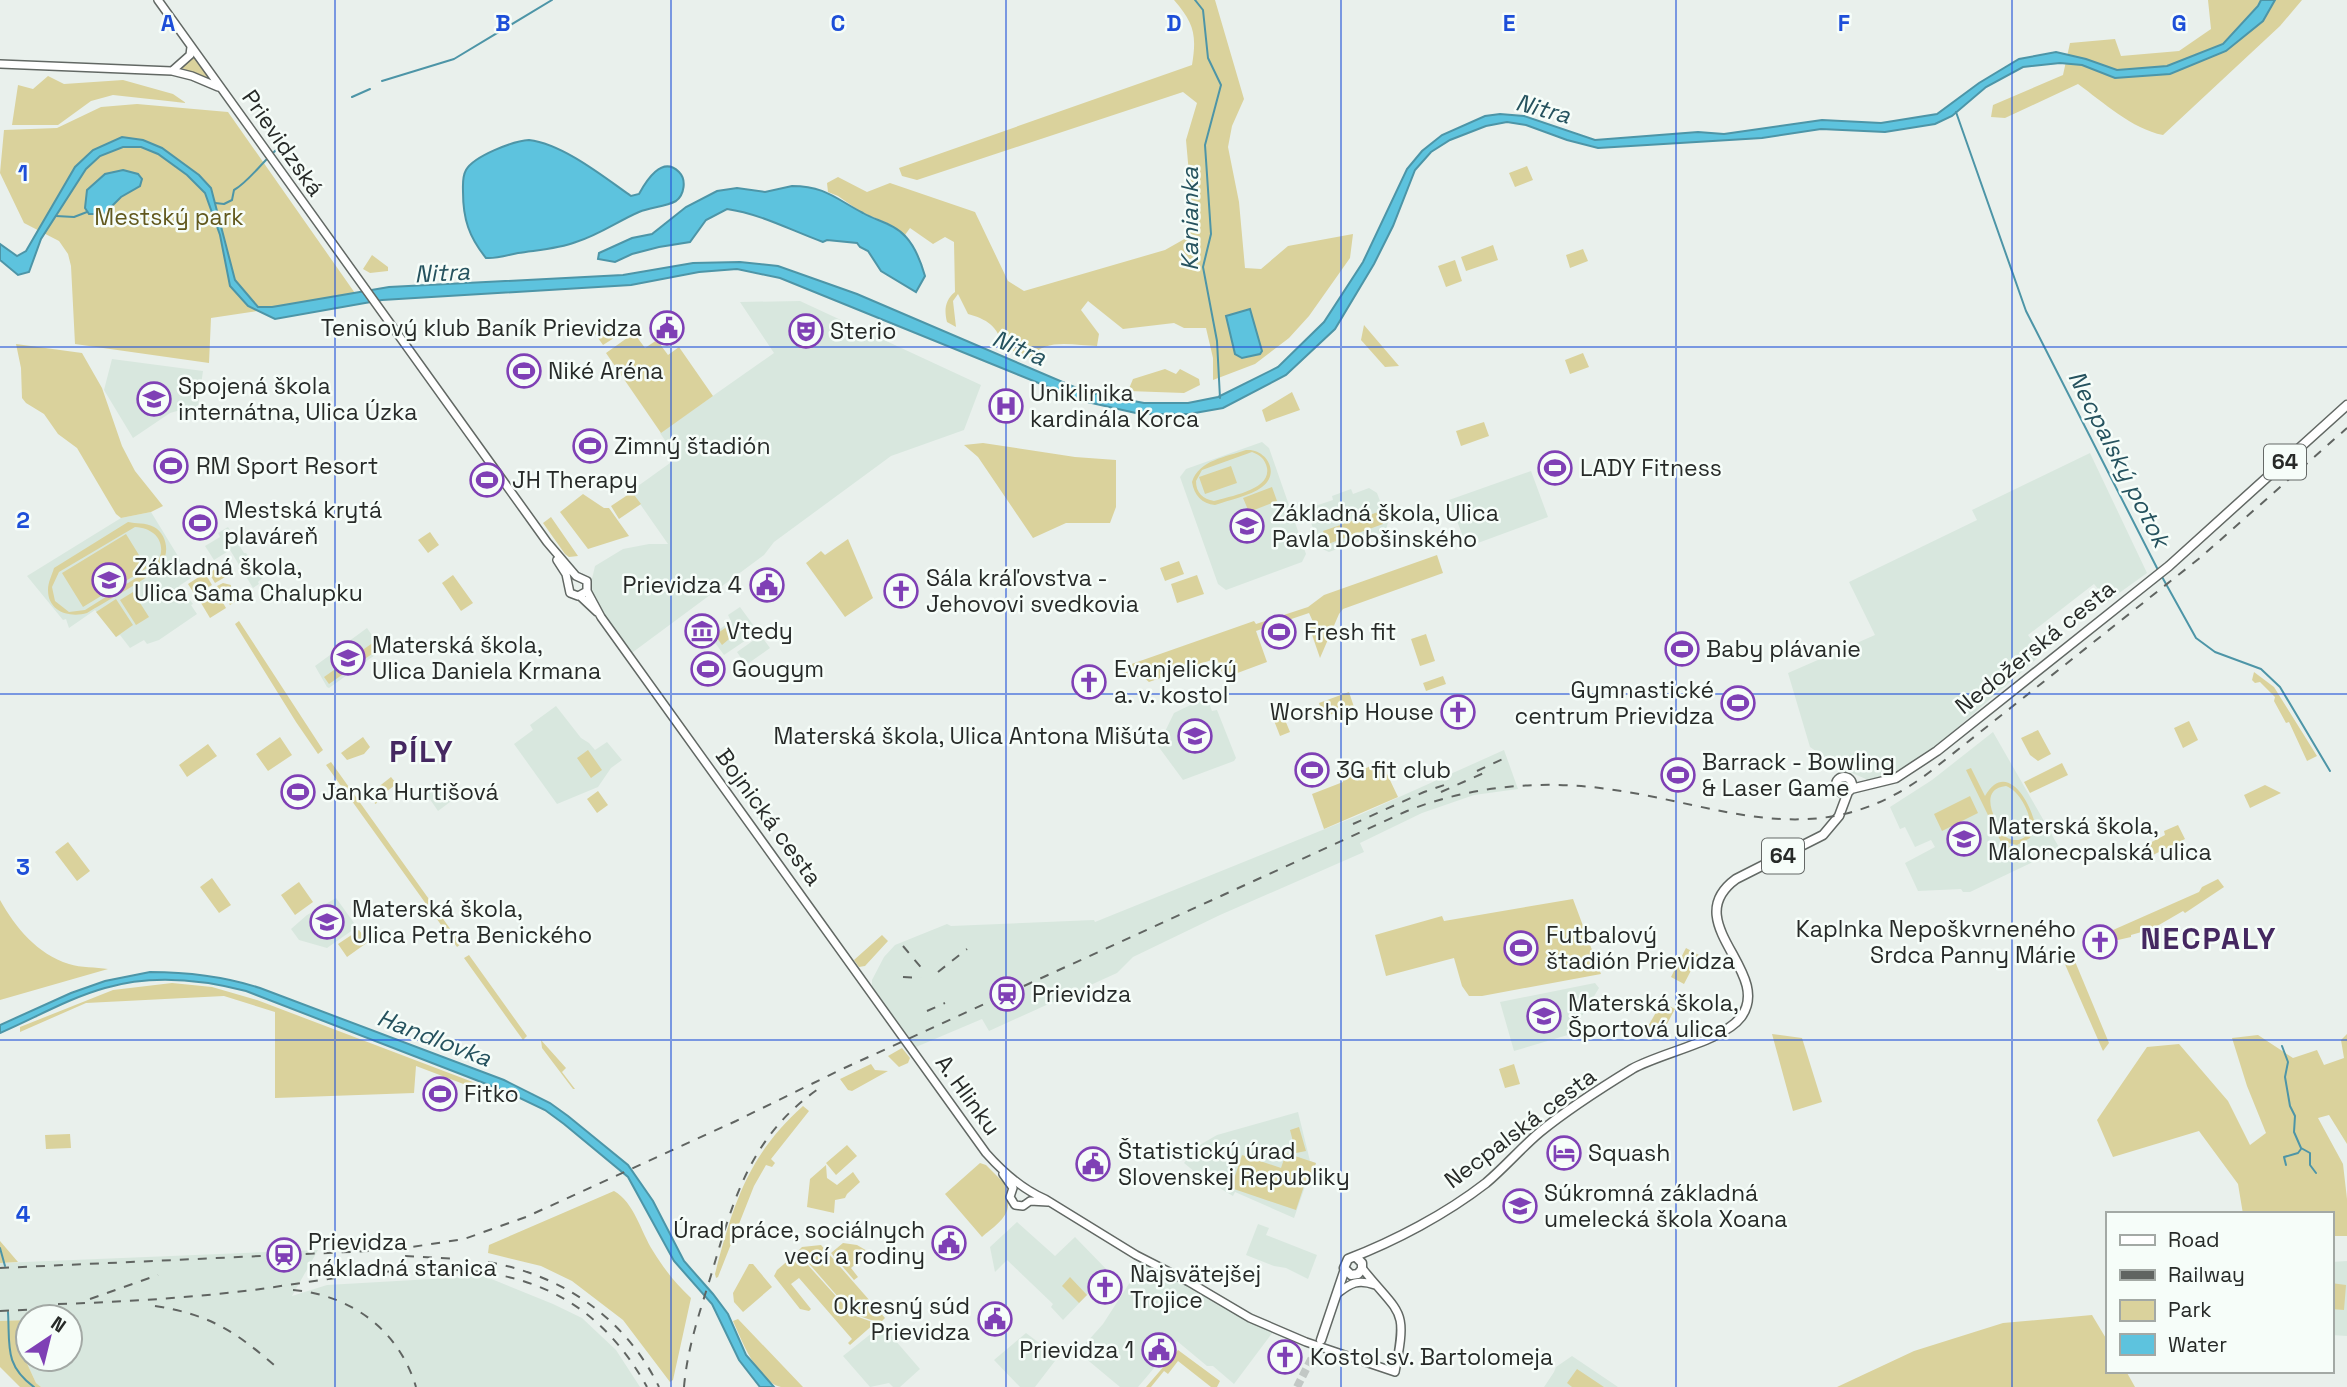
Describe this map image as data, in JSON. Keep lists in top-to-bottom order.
{
  "streets": {
    "main road": ["64", "Nedožerská cesta", "Necpalská cesta"],
    "street": ["Prievidzská", "Bojnická cesta", "A. Hlinku"]
  },
  "crossings": [
    ["Prievidzská", "Bojnická cesta"],
    ["64", "Necpalská cesta"],
    ["Nedožerská cesta", "Necpalská cesta"],
    ["Bojnická cesta", "A. Hlinku"]
  ],
  "districts": ["PÍLY", "NECPALY"],
  "water": [
    "Nitra",
    "Kanianka",
    "Necpalský potok",
    "Handlovka"
  ],
  "parks": ["Mestský park"],
  "places": {
    "public building": [
      "Tenisový klub Baník Prievidza",
      "Prievidza 4",
      "Štatistický úrad Slovenskej Republiky",
      "Úrad práce, sociálnych vecí a rodiny",
      "Okresný súd Prievidza",
      "Prievidza 1"
    ],
    "theatre": ["Sterio"],
    "sports": [
      "Niké Aréna",
      "Zimný štadión",
      "RM Sport Resort",
      "LADY Fitness",
      "JH Therapy",
      "Mestská krytá plaváreň",
      "Fresh fit",
      "Baby plávanie",
      "Gougym",
      "Gymnastické centrum Prievidza",
      "3G fit club",
      "Barrack - Bowling & Laser Game",
      "Janka Hurtišová",
      "Futbalový štadión Prievidza",
      "Fitko"
    ],
    "school or university": [
      "Spojená škola internátna, Ulica Úzka",
      "Základná škola, Ulica Pavla Dobšinského",
      "Základná škola, Ulica Sama Chalupku",
      "Materská škola, Ulica Daniela Krmana",
      "Materská škola, Ulica Antona Mišúta",
      "Materská škola, Malonecpalská ulica",
      "Materská škola, Ulica Petra Benického",
      "Materská škola, Športová ulica",
      "Súkromná základná umelecká škola Xoana"
    ],
    "hospital": ["Uniklinika kardinála Korca"],
    "church": [
      "Sála kráľovstva - Jehovovi svedkovia",
      "Evanjelický a. v. kostol",
      "Worship House",
      "Kaplnka Nepoškvrneného Srdca Panny Márie",
      "Najsvätejšej Trojice",
      "Kostol sv. Bartolomeja"
    ],
    "museum": ["Vtedy"],
    "station": ["Prievidza", "Prievidza nákladná stanica"],
    "hotel": ["Squash"]
  },
  "legend": [
    "Road",
    "Railway",
    "Park",
    "Water"
  ],
  "north": "top right",
  "grid": {
    "columns": [
      "A",
      "B",
      "C",
      "D",
      "E",
      "F",
      "G"
    ],
    "rows": [
      "1",
      "2",
      "3",
      "4"
    ]
  }
}
